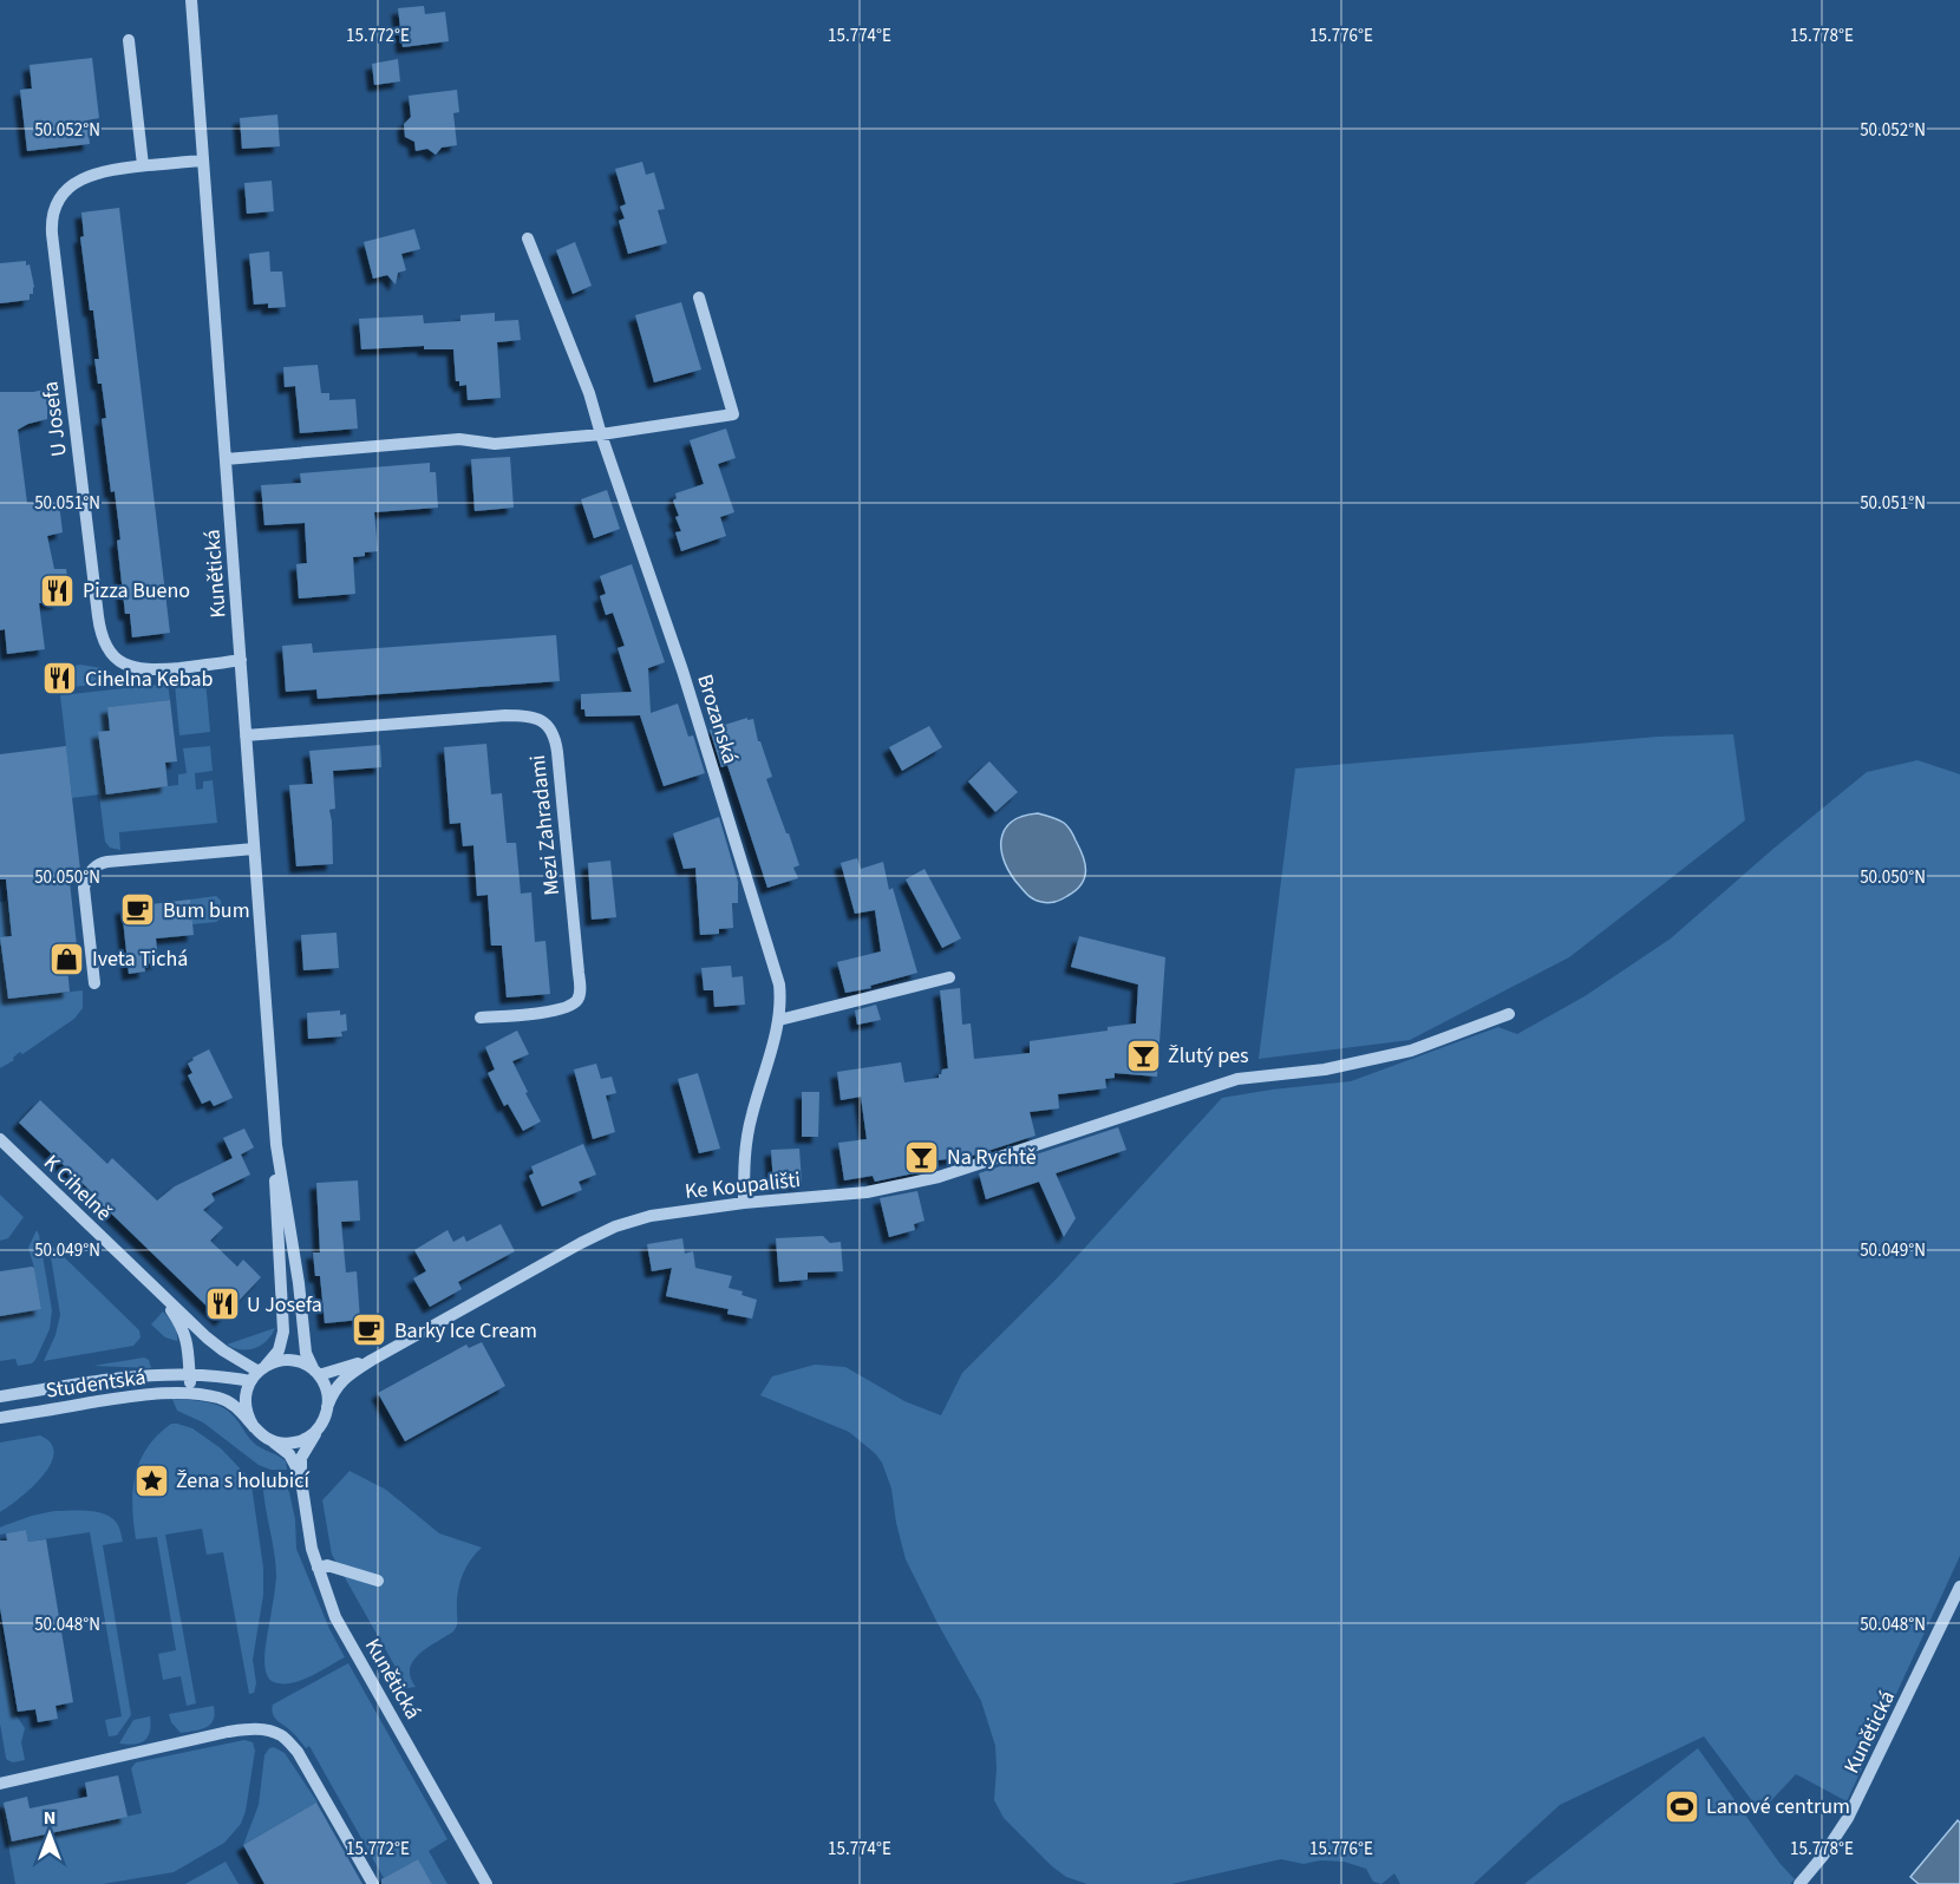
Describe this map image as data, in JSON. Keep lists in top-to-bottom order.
{
  "streets": {
    "street": [
      "U Josefa",
      "Kunětická",
      "Brozanská",
      "Mezi Zahradami",
      "Ke Koupališti",
      "K Cihelně",
      "Studentská"
    ]
  },
  "crossings": [
    ["U Josefa", "Kunětická"],
    ["Kunětická", "Mezi Zahradami"],
    ["Kunětická", "Ke Koupališti"],
    ["Kunětická", "K Cihelně"],
    ["Kunětická", "Studentská"],
    ["Brozanská", "Ke Koupališti"],
    ["Ke Koupališti", "K Cihelně"],
    ["Ke Koupališti", "Studentská"],
    ["K Cihelně", "Studentská"]
  ],
  "places": {
    "restaurant": ["Pizza Bueno", "Cihelna Kebab", "U Josefa"],
    "cafe": ["Bum bum", "Barky Ice Cream"],
    "shop": ["Iveta Tichá"],
    "bar": ["Žlutý pes", "Na Rychtě"],
    "place": ["Žena s holubicí"],
    "sports": ["Lanové centrum"]
  },
  "north": "top",
  "coordinates": [
    "15.772°E",
    "15.774°E",
    "15.776°E",
    "15.778°E",
    "50.052°N",
    "50.051°N",
    "50.050°N",
    "50.049°N",
    "50.048°N"
  ]
}
